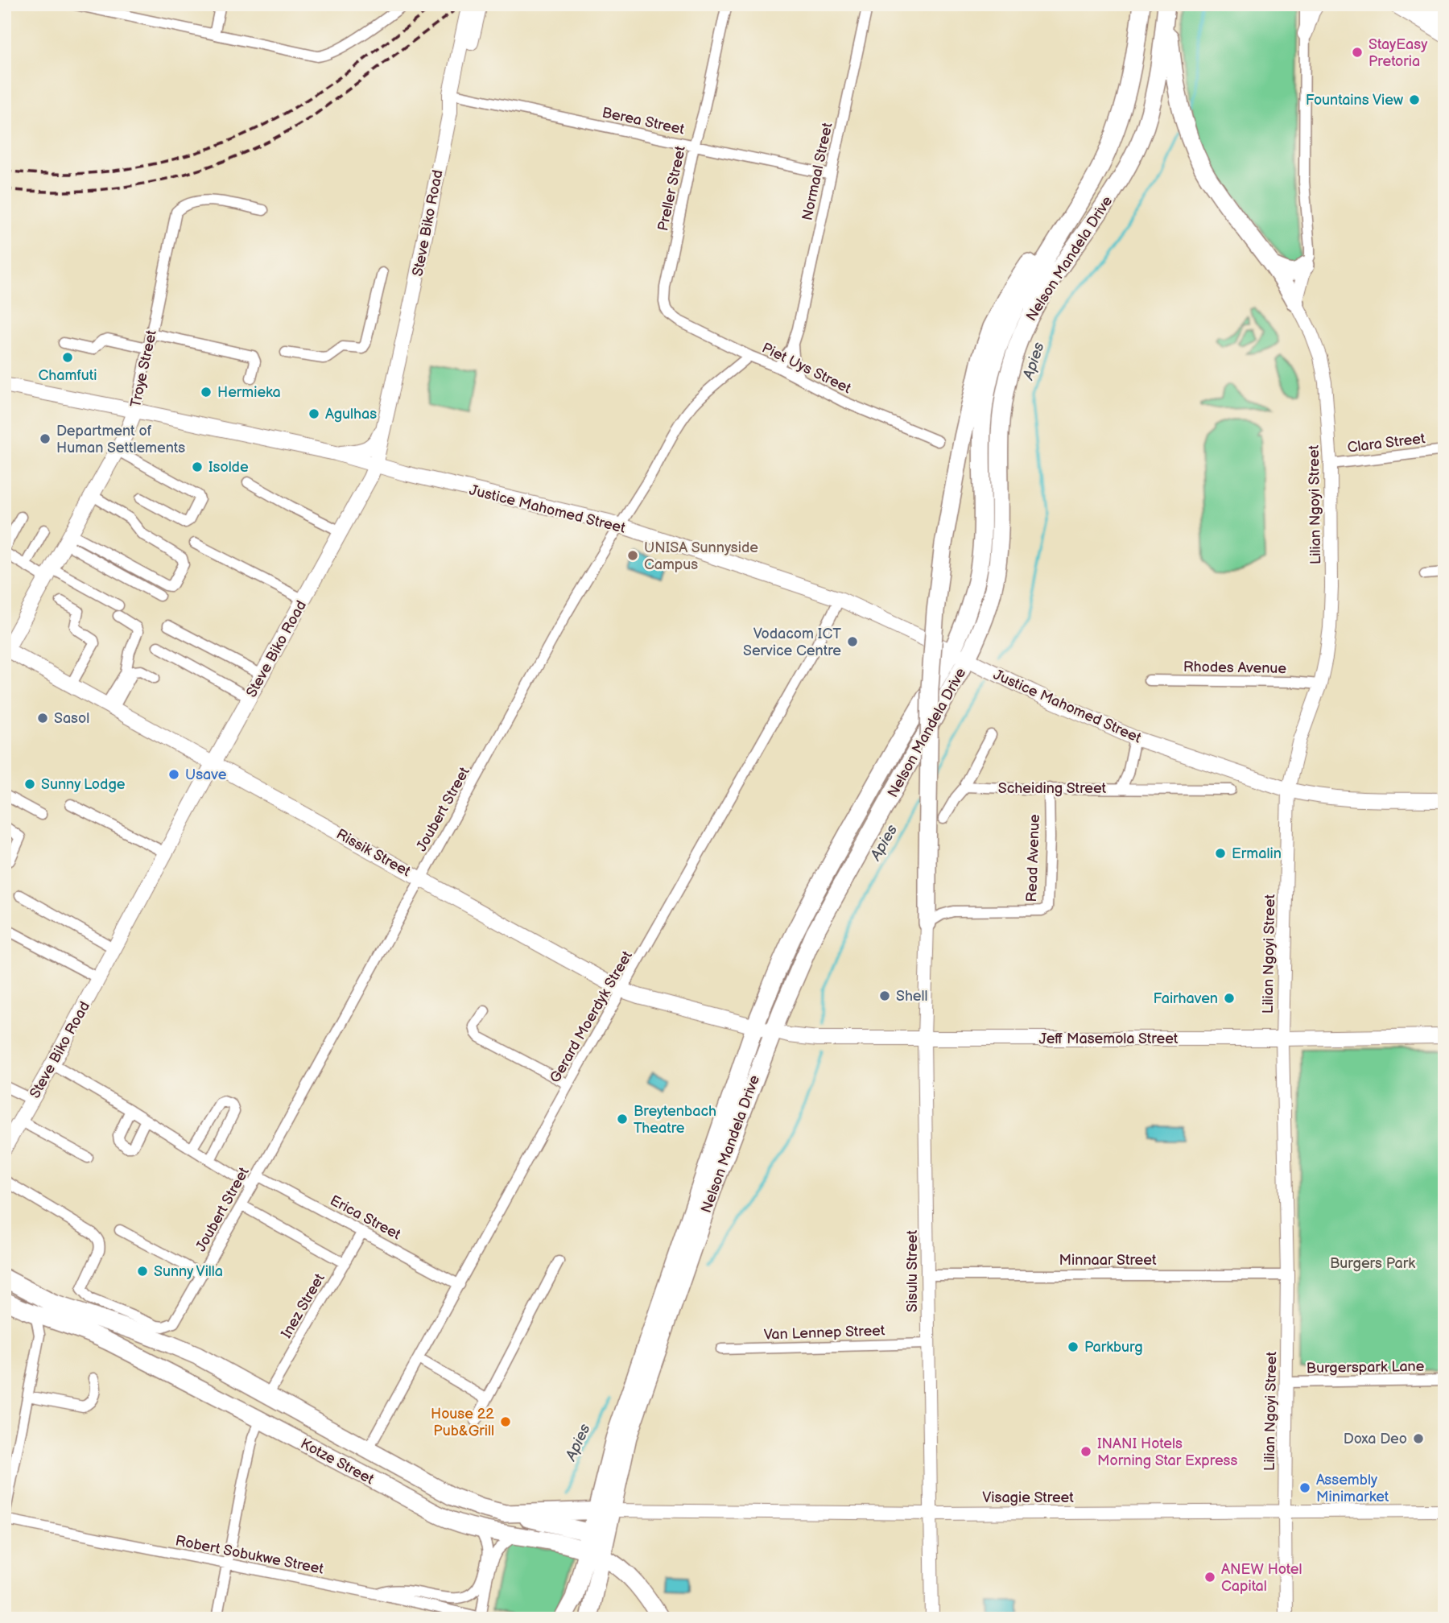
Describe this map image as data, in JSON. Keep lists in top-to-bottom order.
{
  "streets": {
    "main road": [
      "Steve Biko Road",
      "Nelson Mandela Drive",
      "Troye Street",
      "Justice Mahomed Street",
      "Rissik Street",
      "Jeff Masemola Street",
      "Kotze Street"
    ],
    "street": [
      "Berea Street",
      "Normaal Street",
      "Preller Street",
      "Piet Uys Street",
      "Clara Street",
      "Lilian Ngoyi Street",
      "Rhodes Avenue",
      "Scheiding Street",
      "Joubert Street",
      "Read Avenue",
      "Gerard Moerdyk Street",
      "Erica Street",
      "Minnaar Street",
      "Sisulu Street",
      "Inez Street",
      "Van Lennep Street",
      "Burgerspark Lane",
      "Visagie Street",
      "Robert Sobukwe Street"
    ]
  },
  "crossings": [
    ["Berea Street", "Normaal Street"],
    ["Berea Street", "Preller Street"],
    ["Berea Street", "Steve Biko Road"],
    ["Normaal Street", "Piet Uys Street"],
    ["Preller Street", "Piet Uys Street"],
    ["Steve Biko Road", "Justice Mahomed Street"],
    ["Steve Biko Road", "Rissik Street"],
    ["Nelson Mandela Drive", "Justice Mahomed Street"],
    ["Nelson Mandela Drive", "Rissik Street"],
    ["Nelson Mandela Drive", "Jeff Masemola Street"],
    ["Nelson Mandela Drive", "Kotze Street"],
    ["Nelson Mandela Drive", "Visagie Street"],
    ["Piet Uys Street", "Joubert Street"],
    ["Troye Street", "Justice Mahomed Street"],
    ["Troye Street", "Rissik Street"],
    ["Clara Street", "Lilian Ngoyi Street"],
    ["Lilian Ngoyi Street", "Justice Mahomed Street"],
    ["Lilian Ngoyi Street", "Rhodes Avenue"],
    ["Lilian Ngoyi Street", "Jeff Masemola Street"],
    ["Lilian Ngoyi Street", "Minnaar Street"],
    ["Lilian Ngoyi Street", "Burgerspark Lane"],
    ["Lilian Ngoyi Street", "Visagie Street"],
    ["Justice Mahomed Street", "Scheiding Street"],
    ["Justice Mahomed Street", "Joubert Street"],
    ["Justice Mahomed Street", "Gerard Moerdyk Street"],
    ["Scheiding Street", "Read Avenue"],
    ["Joubert Street", "Rissik Street"],
    ["Joubert Street", "Erica Street"],
    ["Rissik Street", "Gerard Moerdyk Street"],
    ["Rissik Street", "Jeff Masemola Street"],
    ["Read Avenue", "Sisulu Street"],
    ["Gerard Moerdyk Street", "Erica Street"],
    ["Gerard Moerdyk Street", "Kotze Street"],
    ["Jeff Masemola Street", "Sisulu Street"],
    ["Erica Street", "Inez Street"],
    ["Minnaar Street", "Sisulu Street"],
    ["Sisulu Street", "Van Lennep Street"],
    ["Sisulu Street", "Visagie Street"],
    ["Inez Street", "Kotze Street"],
    ["Kotze Street", "Visagie Street"]
  ],
  "water": ["Apies"],
  "parks": ["Burgers Park"],
  "places": [
    "StayEasy Pretoria",
    "Fountains View",
    "Chamfuti",
    "Hermieka",
    "Agulhas",
    "Department of Human Settlements",
    "Isolde",
    "UNISA Sunnyside Campus",
    "Vodacom ICT Service Centre",
    "Sasol",
    "Usave",
    "Sunny Lodge",
    "Ermalin",
    "Shell",
    "Fairhaven",
    "Breytenbach Theatre",
    "Sunny Villa",
    "Parkburg",
    "House 22 Pub&Grill",
    "Doxa Deo",
    "INANI Hotels Morning Star Express",
    "Assembly Minimarket",
    "ANEW Hotel Capital"
  ]
}
